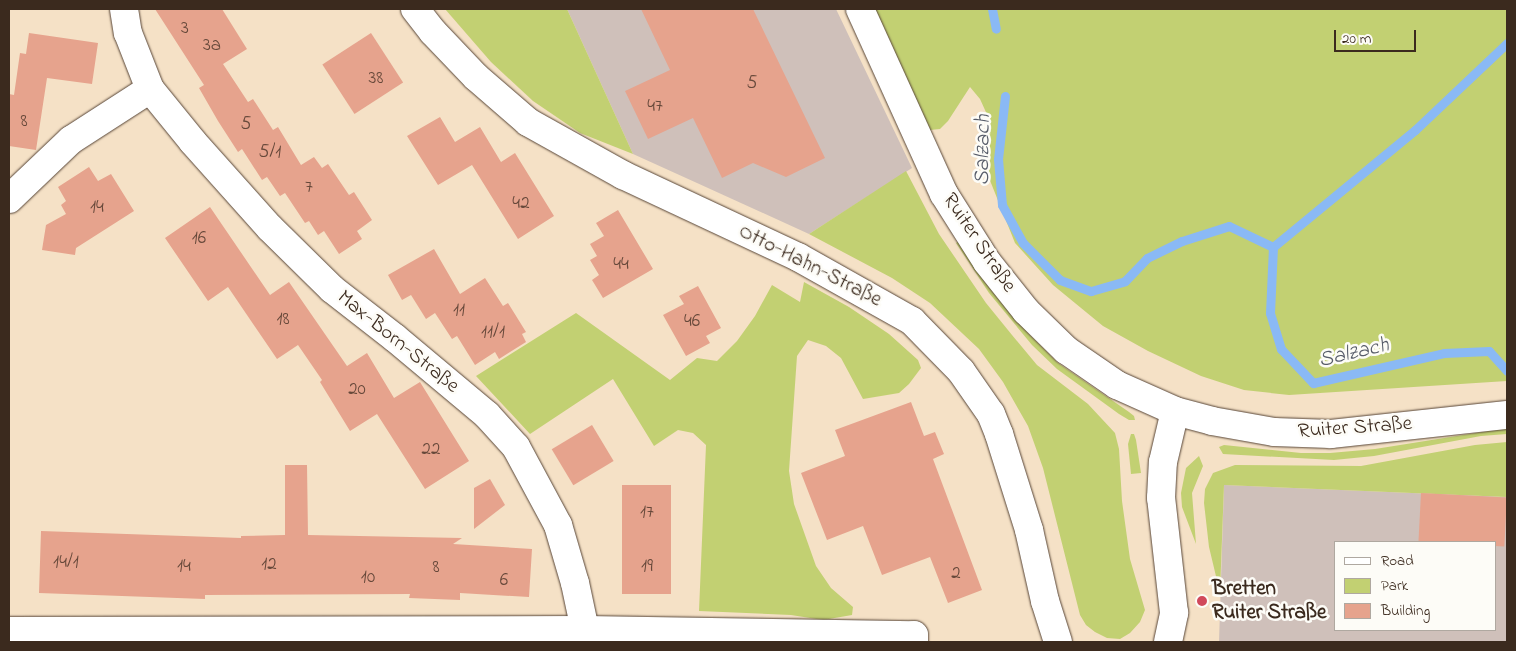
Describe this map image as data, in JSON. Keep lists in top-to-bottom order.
{
  "streets": {
    "street": ["Ruiter Straße", "Otto-Hahn-Straße", "Max-Born-Straße"]
  },
  "water": ["Salzach"],
  "places": ["Bretten Ruiter Straße"],
  "house_numbers": [
    "3",
    "3a",
    "38",
    "5",
    "47",
    "8",
    "5",
    "5/1",
    "7",
    "42",
    "14",
    "16",
    "44",
    "11",
    "18",
    "46",
    "11/1",
    "20",
    "22",
    "17",
    "14/1",
    "12",
    "14",
    "19",
    "8",
    "2",
    "10",
    "6"
  ],
  "legend": ["Road", "Park", "Building"],
  "scale_bar": "20 m"
}
